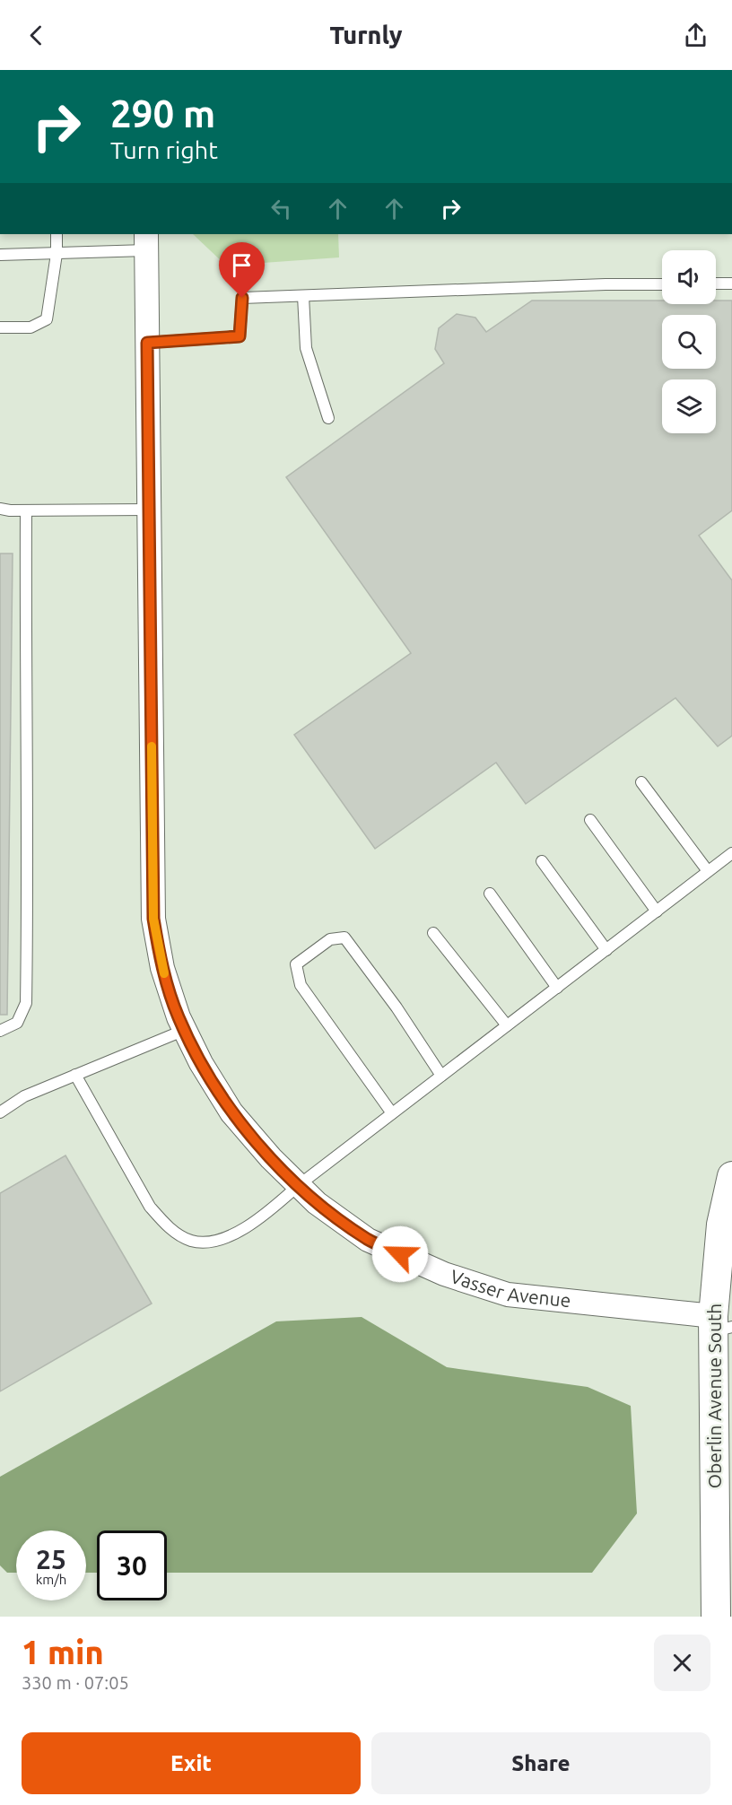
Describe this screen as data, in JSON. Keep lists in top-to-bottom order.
{
  "streets": {
    "street": ["Vasser Avenue", "Oberlin Avenue South"]
  },
  "crossings": [
    ["Vasser Avenue", "Oberlin Avenue South"]
  ],
  "page": {
    "header": "Turnly",
    "turn": ["290 m", "Turn right"],
    "speed": "25 km/h",
    "limit": "30",
    "heading": ["1 min", "330 m · 07:05"],
    "buttons": ["Exit", "Share"]
  }
}
